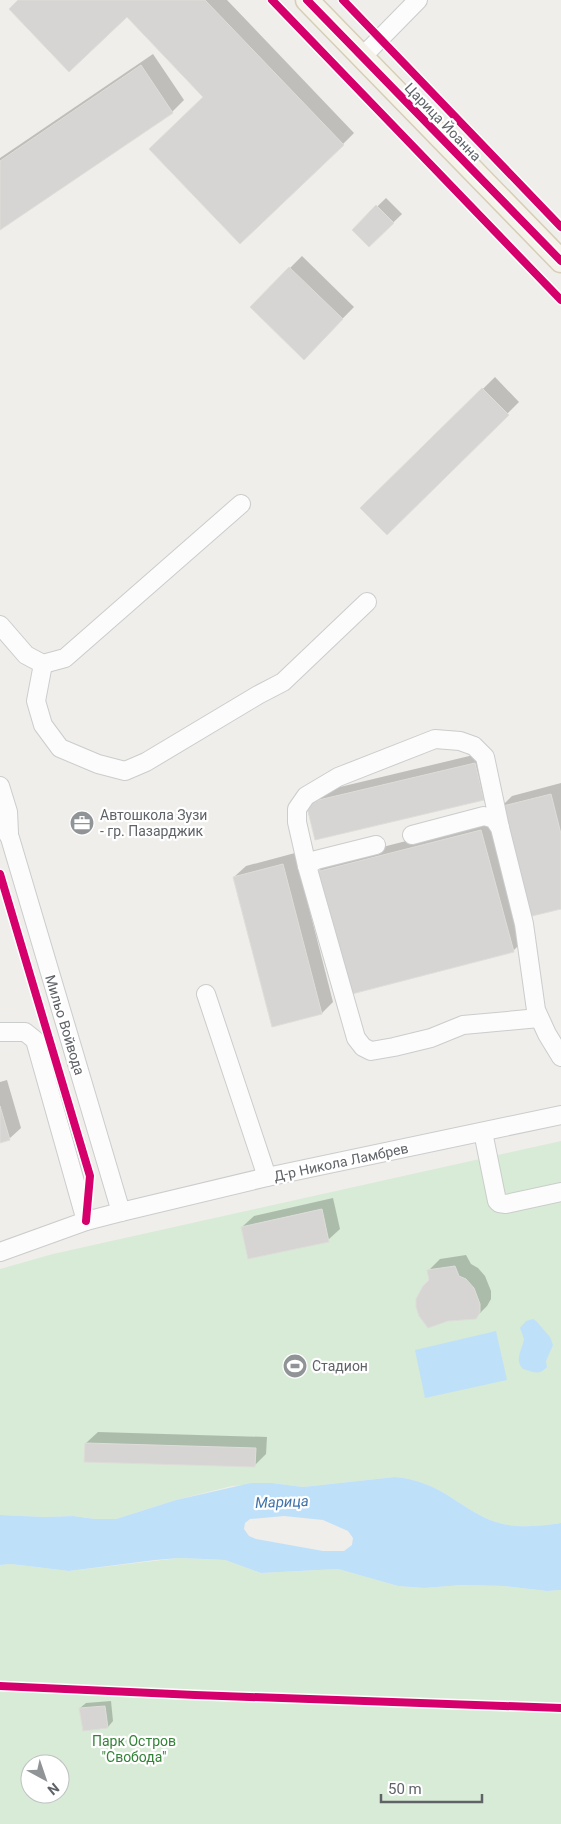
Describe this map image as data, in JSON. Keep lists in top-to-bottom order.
{
  "streets": {
    "main road": ["Царица Йоанна"],
    "street": ["Мильо Войвода", "Д-р Никола Ламбрев"]
  },
  "crossings": [
    ["Мильо Войвода", "Д-р Никола Ламбрев"]
  ],
  "water": ["Марица"],
  "parks": ["Парк Остров \"Свобода\""],
  "places": {
    "office": ["Автошкола Зузи - гр. Пазарджик"],
    "sports": ["Стадион"]
  },
  "scale_bar": "50 m",
  "north": "bottom right"
}
